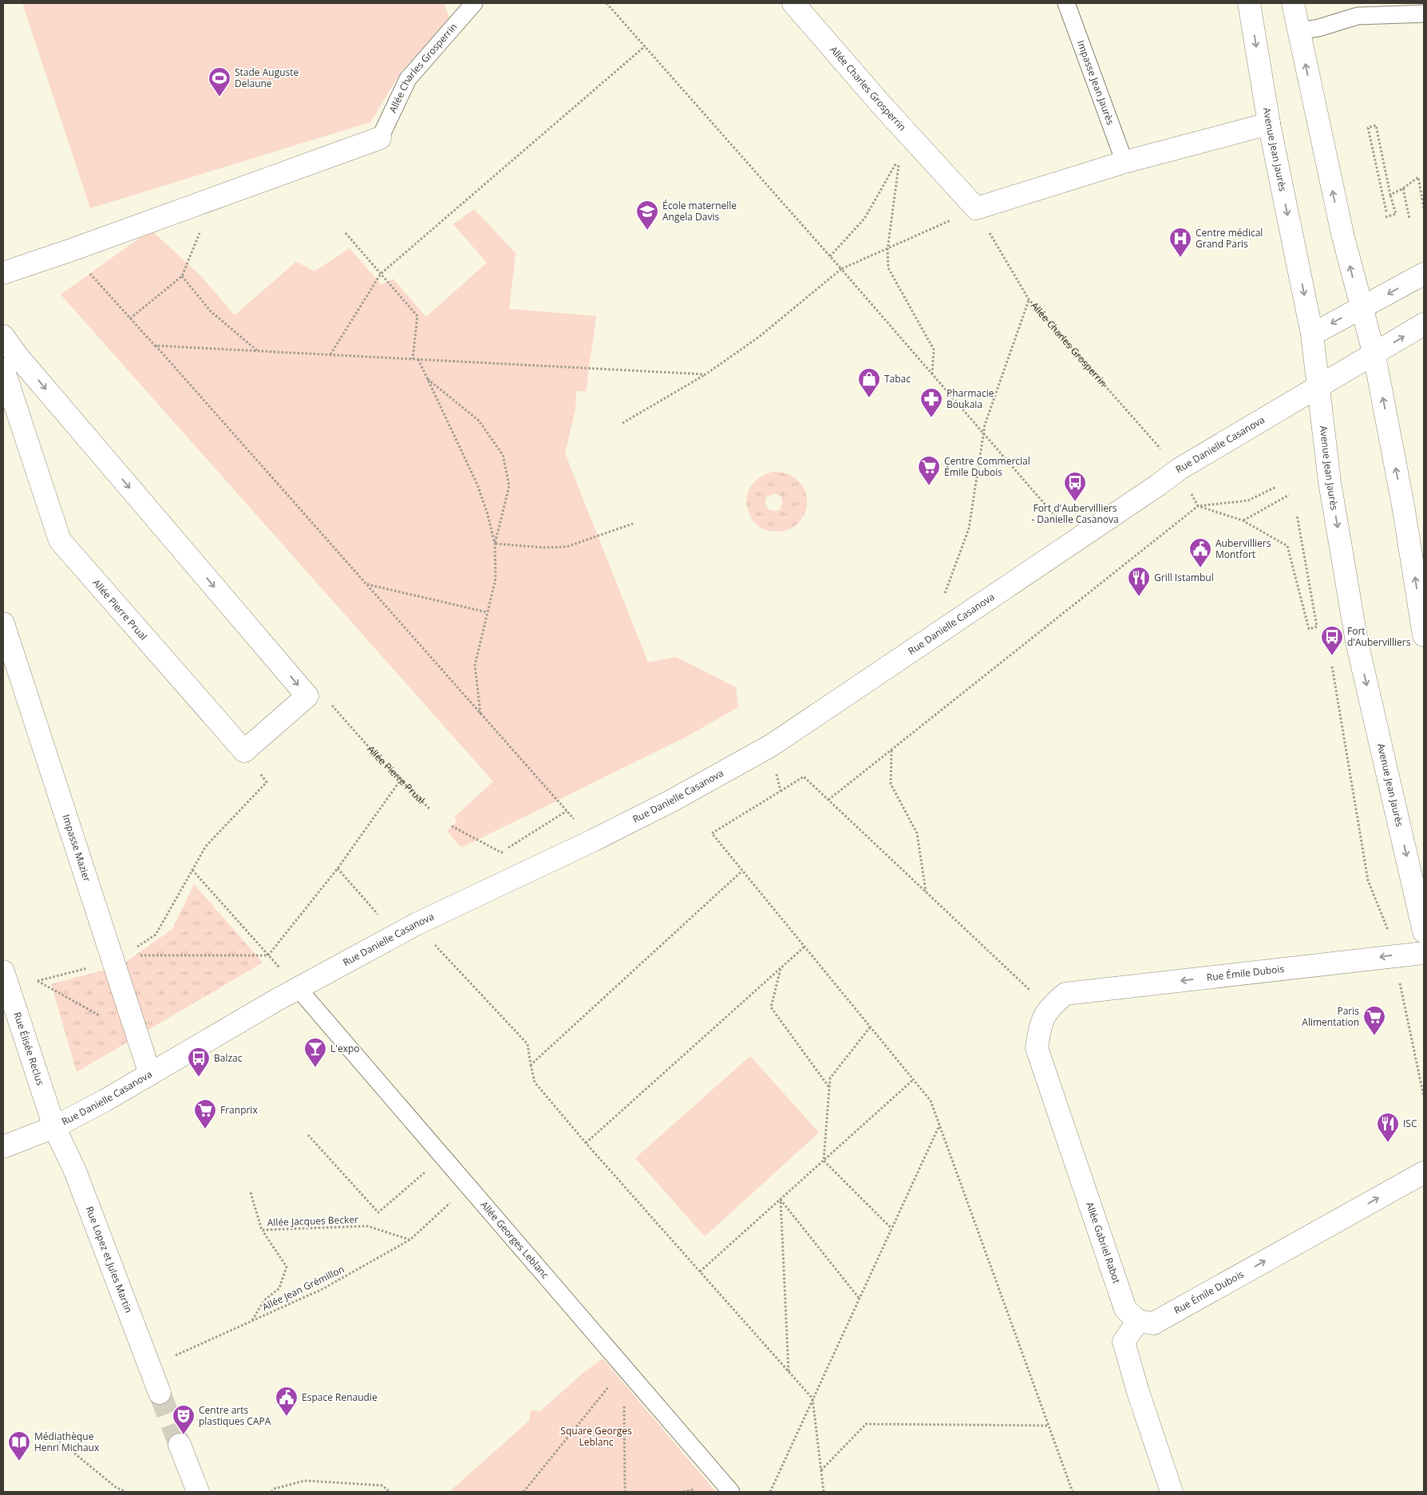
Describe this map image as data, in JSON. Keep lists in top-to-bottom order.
{
  "streets": {
    "street": [
      "Allée Charles Grosperrin",
      "Avenue Jean Jaurès",
      "Rue Danielle Casanova",
      "Allée Pierre Prual",
      "Impasse Mazier",
      "Rue Émile Dubois",
      "Rue Élisée Reclus",
      "Allée Gabriel Rabot",
      "Rue Lopez et Jules Martin"
    ],
    "lane": ["Impasse Jean Jaurès", "Allée Georges Leblanc"],
    "path": ["Allée Jacques Becker", "Allée Jean Grémillon"]
  },
  "crossings": [
    ["Allée Charles Grosperrin", "Rue Danielle Casanova"],
    ["Avenue Jean Jaurès", "Rue Danielle Casanova"],
    ["Rue Danielle Casanova", "Impasse Mazier"],
    ["Rue Danielle Casanova", "Rue Élisée Reclus"],
    ["Rue Danielle Casanova", "Allée Georges Leblanc"],
    ["Rue Danielle Casanova", "Rue Lopez et Jules Martin"],
    ["Rue Émile Dubois", "Allée Gabriel Rabot"],
    ["Rue Élisée Reclus", "Rue Lopez et Jules Martin"],
    ["Allée Jacques Becker", "Allée Jean Grémillon"],
    ["Allée Georges Leblanc", "Allée Jean Grémillon"],
    ["Rue Lopez et Jules Martin", "Allée Jean Grémillon"]
  ],
  "parks": ["Square Georges Leblanc"],
  "places": {
    "sports": ["Stade Auguste Delaune"],
    "school or university": ["École maternelle Angela Davis"],
    "hospital": ["Centre médical Grand Paris"],
    "shop": ["Tabac"],
    "pharmacy": ["Pharmacie Boukaia"],
    "supermarket": ["Centre Commercial Émile Dubois", "Paris Alimentation", "Franprix"],
    "bus stop": ["Fort d'Aubervilliers - Danielle Casanova", "Fort d'Aubervilliers", "Balzac"],
    "public building": ["Aubervilliers Montfort", "Espace Renaudie"],
    "restaurant": ["Grill Istambul", "ISC"],
    "bar": ["L'expo"],
    "theatre": ["Centre arts plastiques CAPA"],
    "library": ["Médiathèque Henri Michaux"]
  }
}
